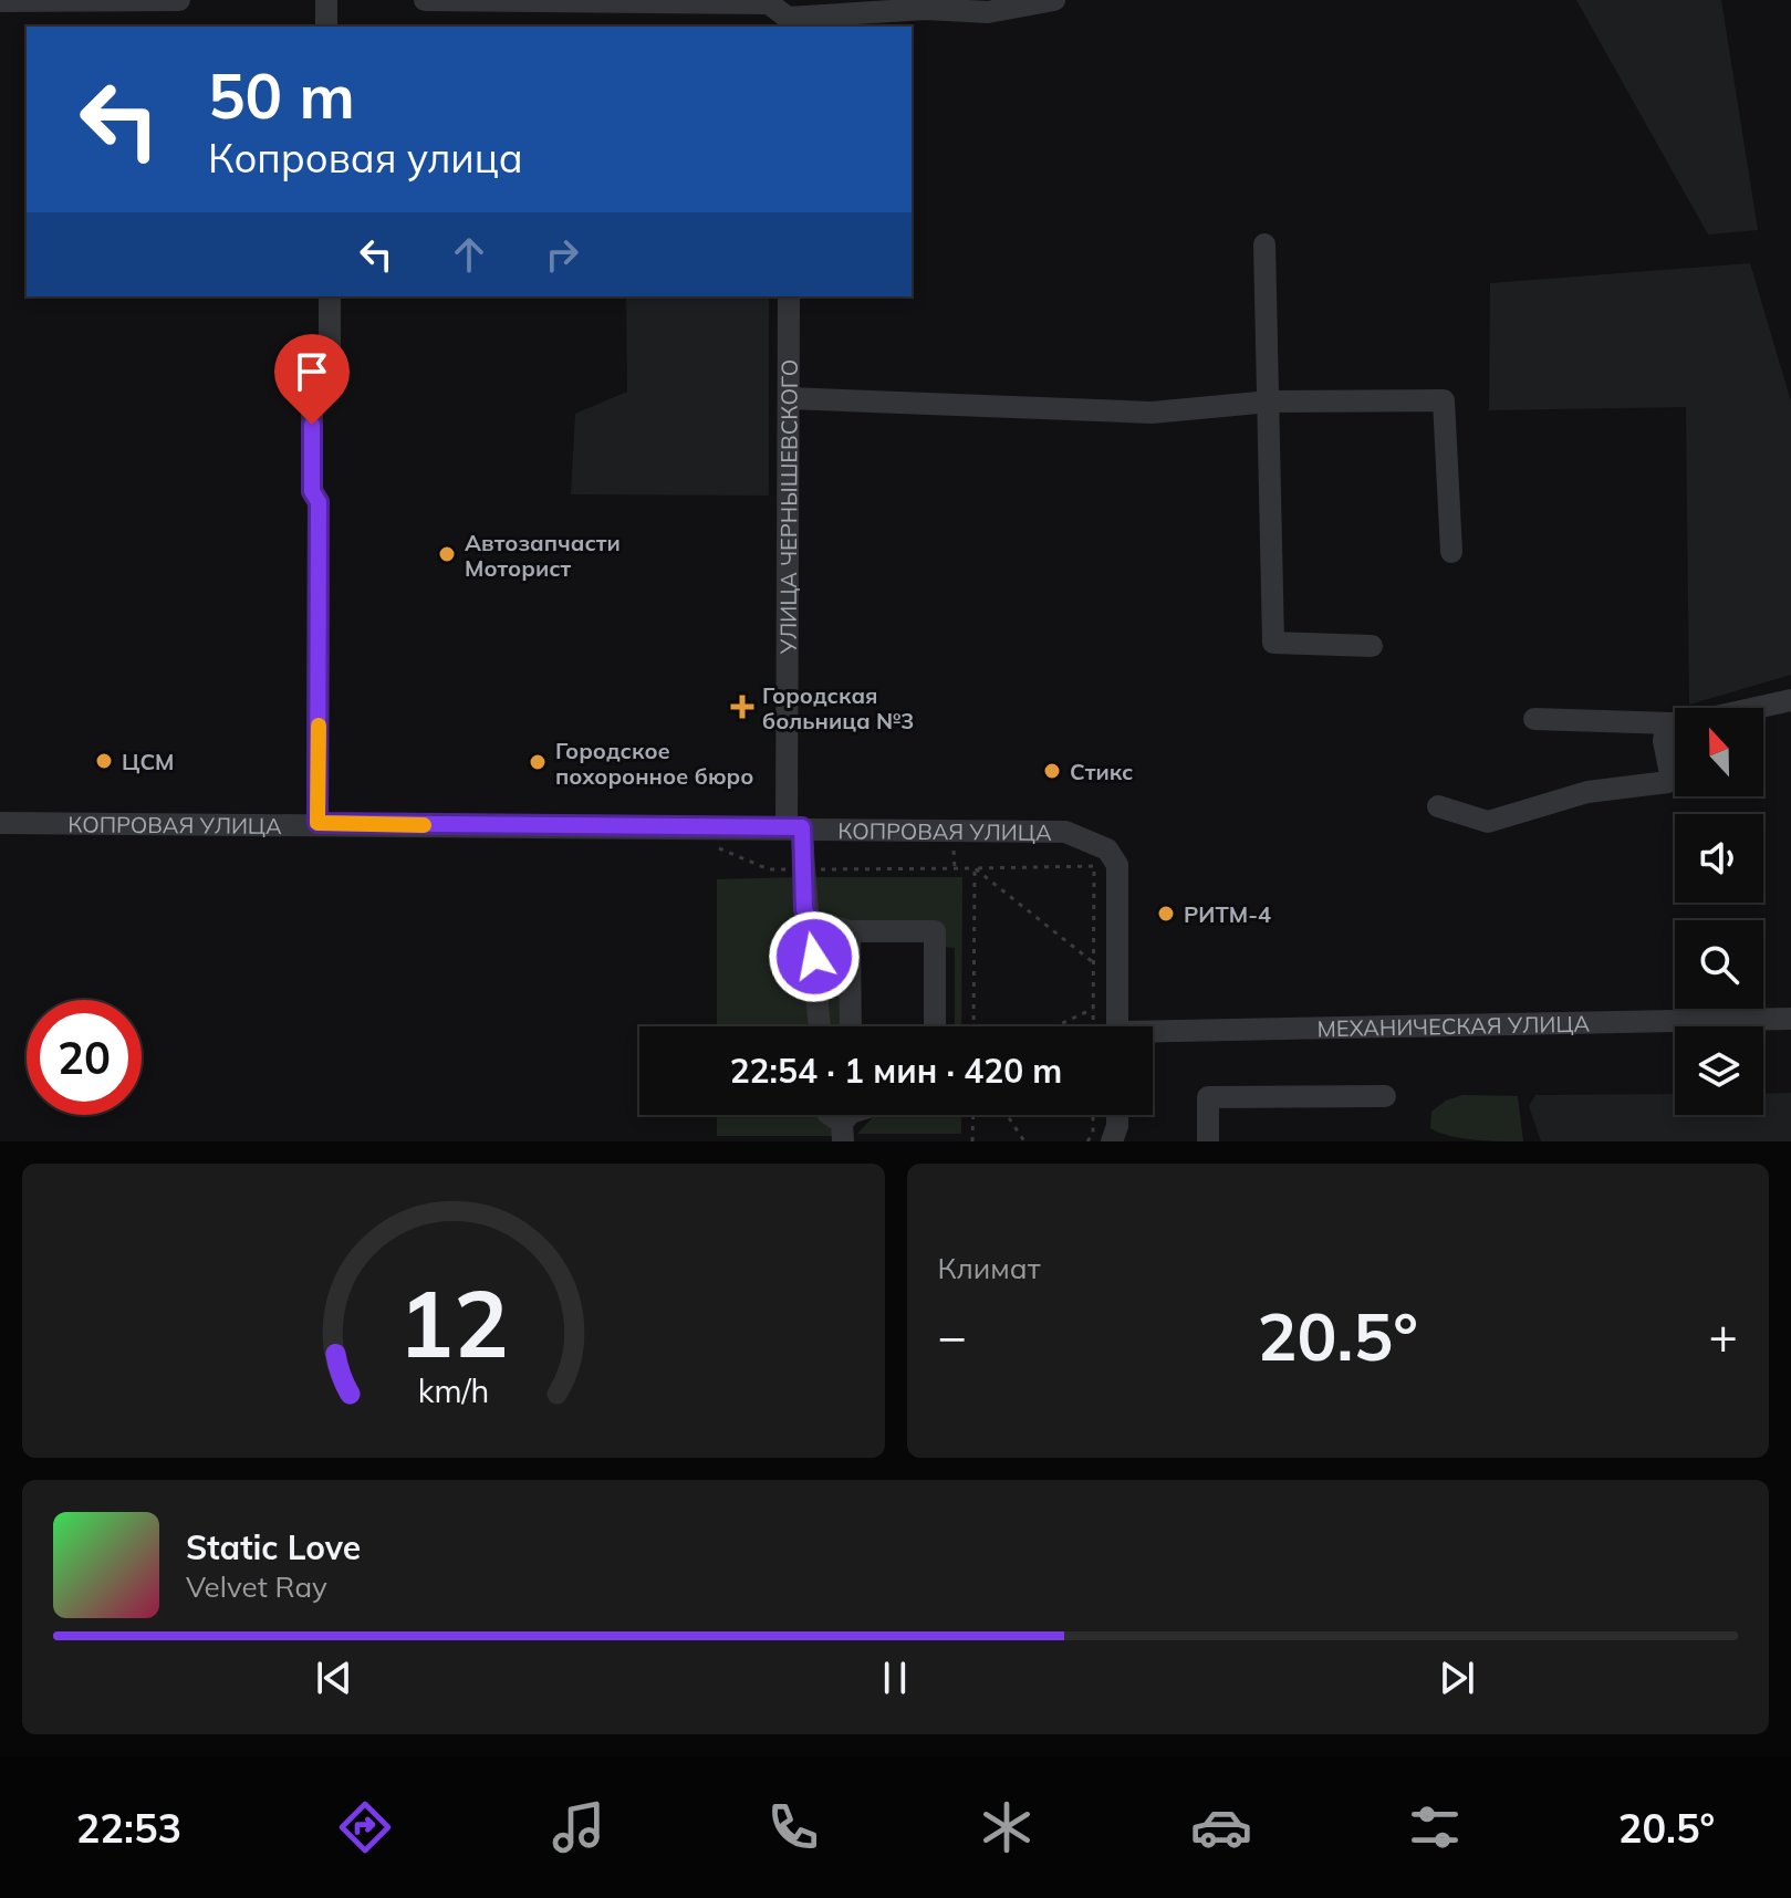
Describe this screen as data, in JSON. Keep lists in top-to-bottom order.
{
  "streets": {
    "street": ["УЛИЦА ЧЕРНЫШЕВСКОГО", "КОПРОВАЯ УЛИЦА", "МЕХАНИЧЕСКАЯ УЛИЦА"]
  },
  "crossings": [
    ["УЛИЦА ЧЕРНЫШЕВСКОГО", "КОПРОВАЯ УЛИЦА"]
  ],
  "places": {
    "other": [
      "Автозапчасти Моторист",
      "ЦСМ",
      "Городское похоронное бюро",
      "Стикс",
      "РИТМ-4"
    ],
    "health": ["Городская больница №3"]
  },
  "north": "top",
  "page": {
    "turn": ["50 m", "Копровая улица"],
    "limit": "20",
    "trip": "22:54 · 1 мин · 420 m",
    "tile": "Климат",
    "heat": ["−", "20.5°", "+"],
    "song": ["Static Love", "Velvet Ray"],
    "tabs": ["22:53", "20.5°"],
    "gauge": ["12", "km/h"]
  }
}
